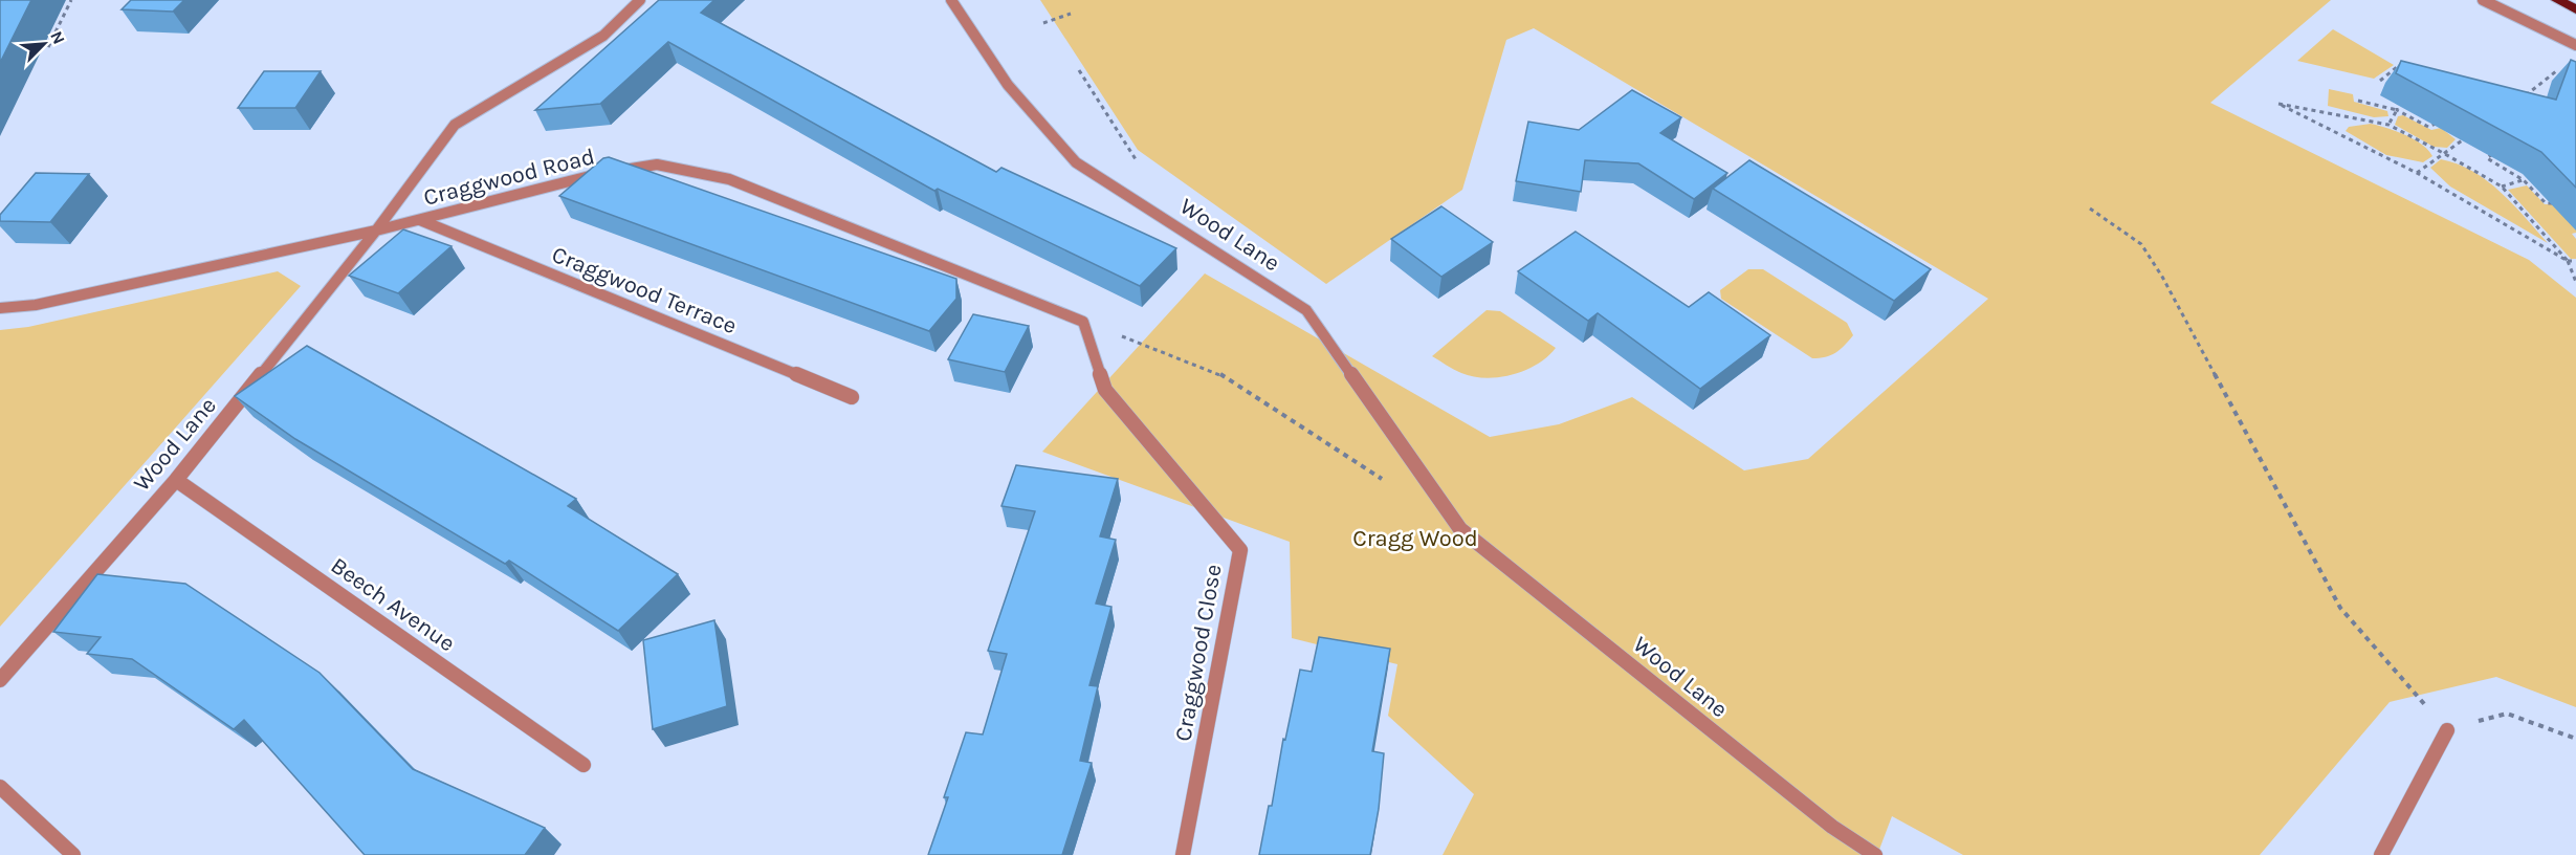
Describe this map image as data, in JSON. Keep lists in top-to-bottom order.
{
  "streets": {
    "street": [
      "Craggwood Road",
      "Wood Lane",
      "Craggwood Terrace",
      "Beech Avenue",
      "Craggwood Close"
    ]
  },
  "crossings": [
    ["Craggwood Road", "Wood Lane"],
    ["Craggwood Road", "Craggwood Terrace"],
    ["Craggwood Road", "Craggwood Close"],
    ["Wood Lane", "Beech Avenue"]
  ],
  "parks": ["Cragg Wood"],
  "north": "top right"
}
